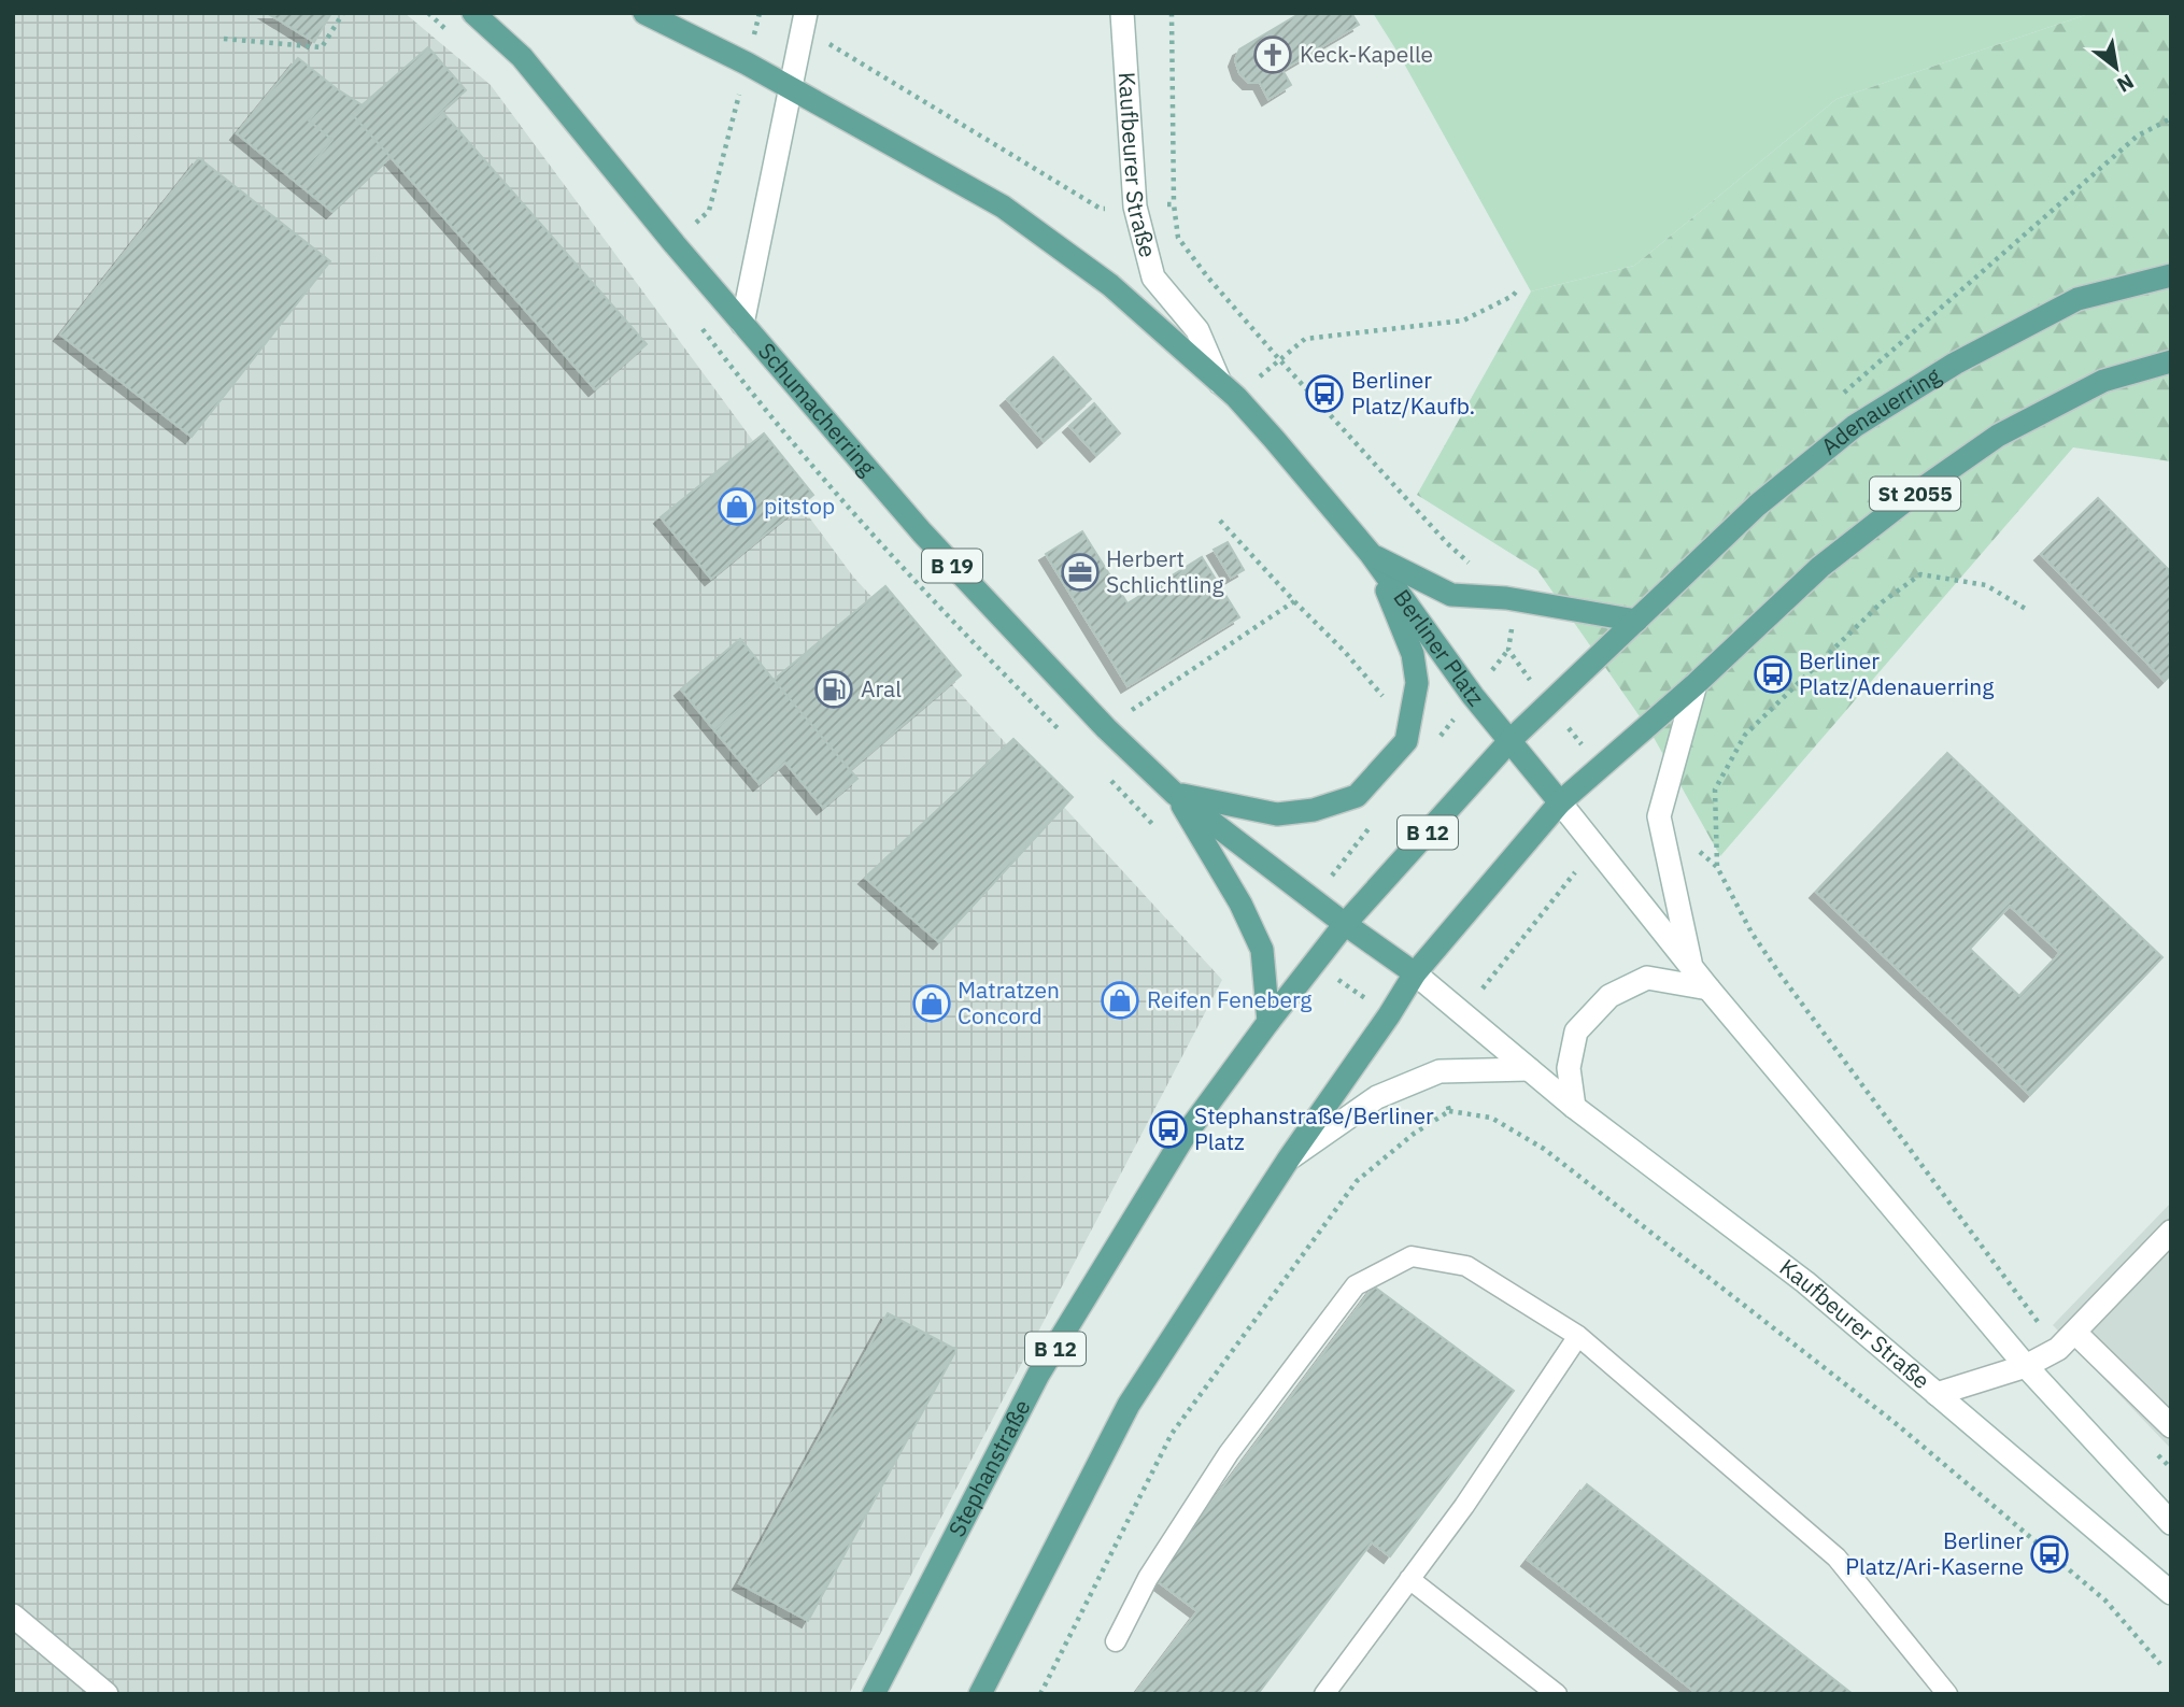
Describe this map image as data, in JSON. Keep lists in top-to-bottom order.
{
  "streets": {
    "main road": [
      "Kaufbeurer Straße",
      "Schumacherring",
      "Adenauerring",
      "St 2055",
      "B 19",
      "Berliner Platz",
      "B 12",
      "Stephanstraße"
    ]
  },
  "crossings": [
    ["Kaufbeurer Straße", "B 19"],
    ["Schumacherring", "B 19"],
    ["B 19", "B 12"],
    ["Berliner Platz", "B 12"],
    ["B 12", "Stephanstraße"]
  ],
  "places": {
    "church": ["Keck-Kapelle"],
    "bus stop": [
      "Berliner Platz/Kaufb.",
      "Berliner Platz/Adenauerring",
      "Stephanstraße/Berliner Platz",
      "Berliner Platz/Ari-Kaserne"
    ],
    "shop": ["pitstop", "Reifen Feneberg", "Matratzen Concord"],
    "office": ["Herbert Schlichtling"],
    "fuel station": ["Aral"]
  },
  "north": "bottom right"
}
